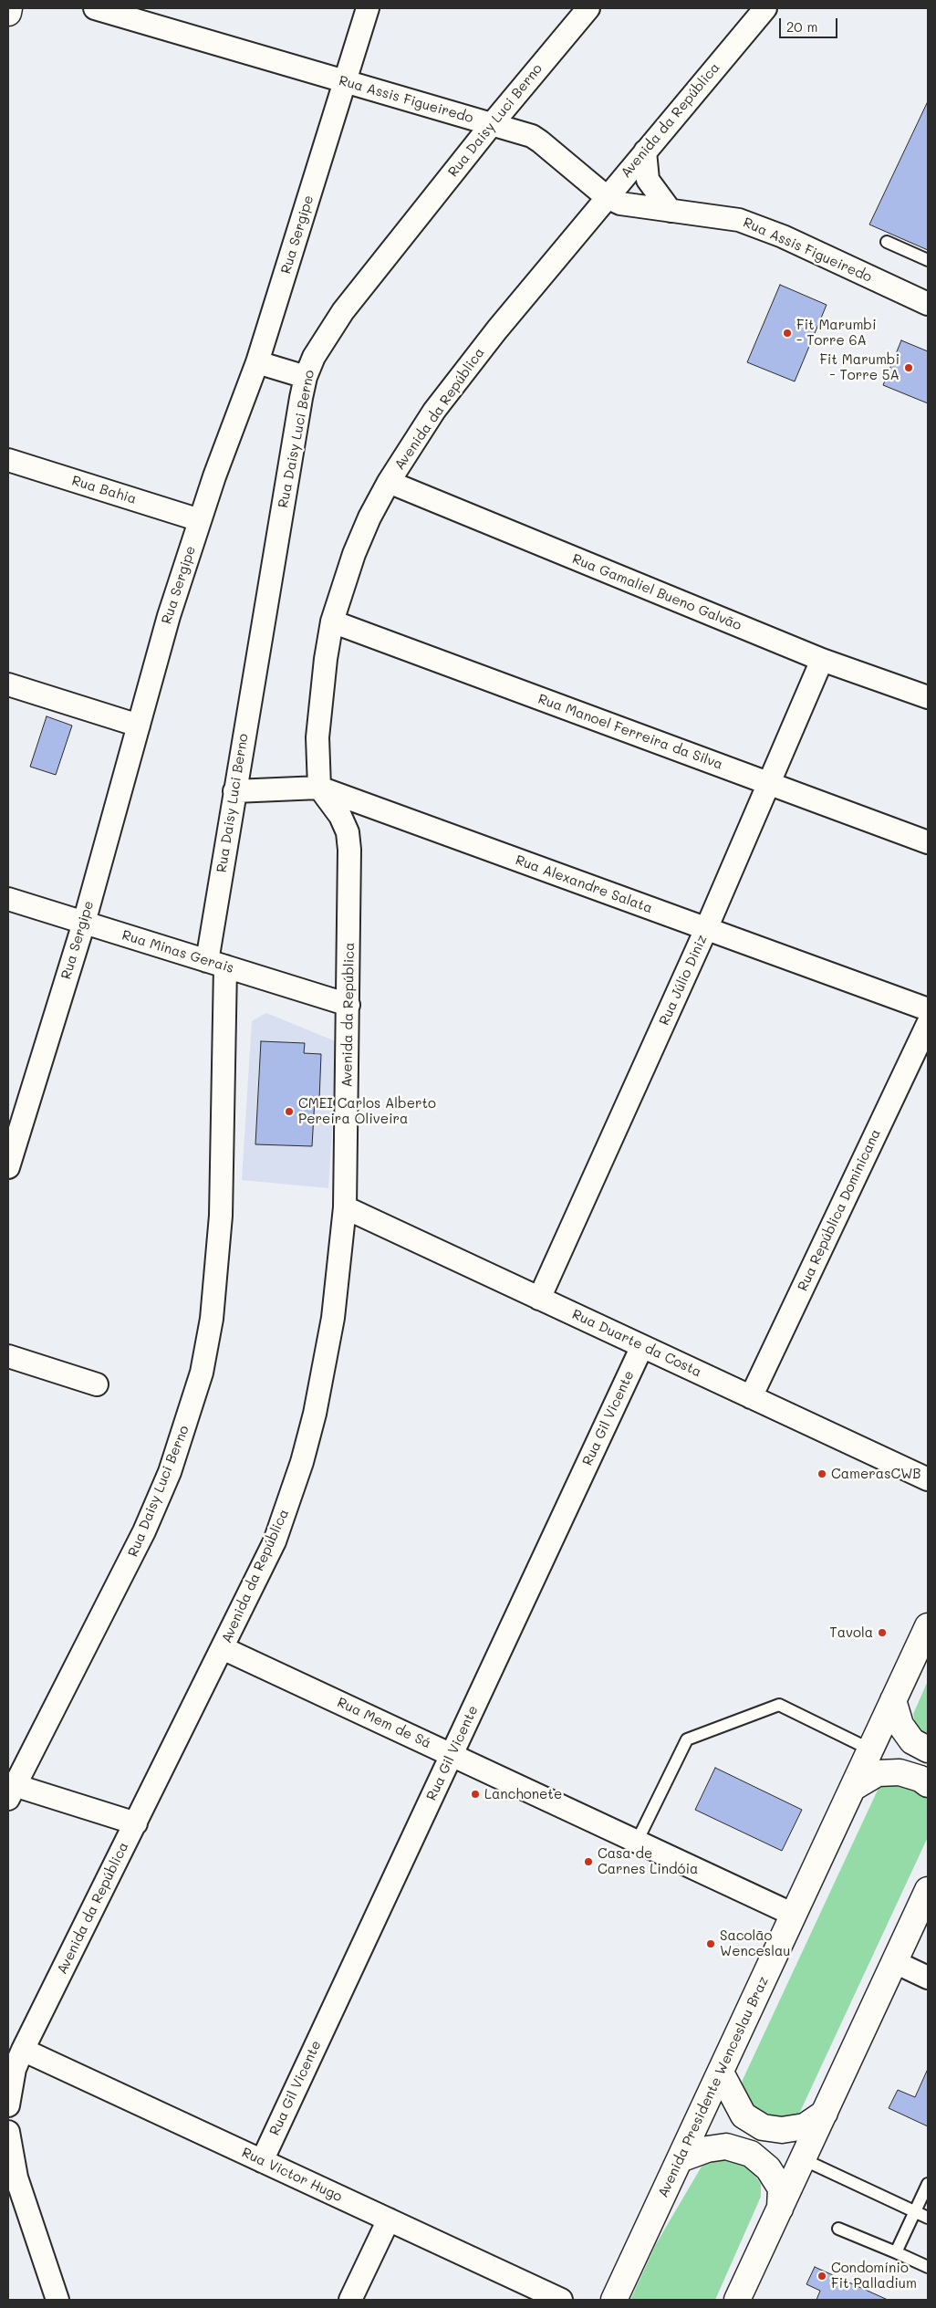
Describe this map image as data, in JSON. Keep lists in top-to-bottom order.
{
  "streets": {
    "main road": ["Avenida Presidente Wenceslau Braz"],
    "street": [
      "Rua Assis Figueiredo",
      "Rua Daisy Luci Berno",
      "Avenida da República",
      "Rua Sergipe",
      "Rua Bahia",
      "Rua Gamaliel Bueno Galvão",
      "Rua Manoel Ferreira da Silva",
      "Rua Alexandre Salata",
      "Rua Minas Gerais",
      "Rua Júlio Diniz",
      "Rua República Dominicana",
      "Rua Duarte da Costa",
      "Rua Gil Vicente",
      "Rua Mem de Sá",
      "Rua Victor Hugo"
    ]
  },
  "crossings": [
    ["Rua Assis Figueiredo", "Rua Daisy Luci Berno"],
    ["Rua Assis Figueiredo", "Avenida da República"],
    ["Rua Assis Figueiredo", "Rua Sergipe"],
    ["Rua Daisy Luci Berno", "Rua Alexandre Salata"],
    ["Rua Daisy Luci Berno", "Rua Minas Gerais"],
    ["Avenida da República", "Rua Gamaliel Bueno Galvão"],
    ["Avenida da República", "Rua Manoel Ferreira da Silva"],
    ["Avenida da República", "Rua Alexandre Salata"],
    ["Avenida da República", "Rua Minas Gerais"],
    ["Avenida da República", "Rua Duarte da Costa"],
    ["Avenida da República", "Rua Mem de Sá"],
    ["Avenida da República", "Rua Victor Hugo"],
    ["Rua Sergipe", "Rua Bahia"],
    ["Rua Sergipe", "Rua Minas Gerais"],
    ["Rua Gamaliel Bueno Galvão", "Rua Júlio Diniz"],
    ["Rua Manoel Ferreira da Silva", "Rua Júlio Diniz"],
    ["Rua Alexandre Salata", "Rua Júlio Diniz"],
    ["Rua Júlio Diniz", "Rua Duarte da Costa"],
    ["Rua República Dominicana", "Rua Duarte da Costa"],
    ["Rua Duarte da Costa", "Rua Gil Vicente"],
    ["Rua Gil Vicente", "Rua Mem de Sá"],
    ["Rua Gil Vicente", "Rua Victor Hugo"],
    ["Rua Mem de Sá", "Avenida Presidente Wenceslau Braz"]
  ],
  "places": [
    "Fit Marumbi - Torre 6A",
    "Fit Marumbi - Torre 5A",
    "CMEI Carlos Alberto Pereira Oliveira",
    "CamerasCWB",
    "Tavola",
    "Lanchonete",
    "Casa de Carnes Lindóia",
    "Sacolão Wenceslau",
    "Condomínio Fit Palladium"
  ],
  "scale_bar": "20 m"
}
